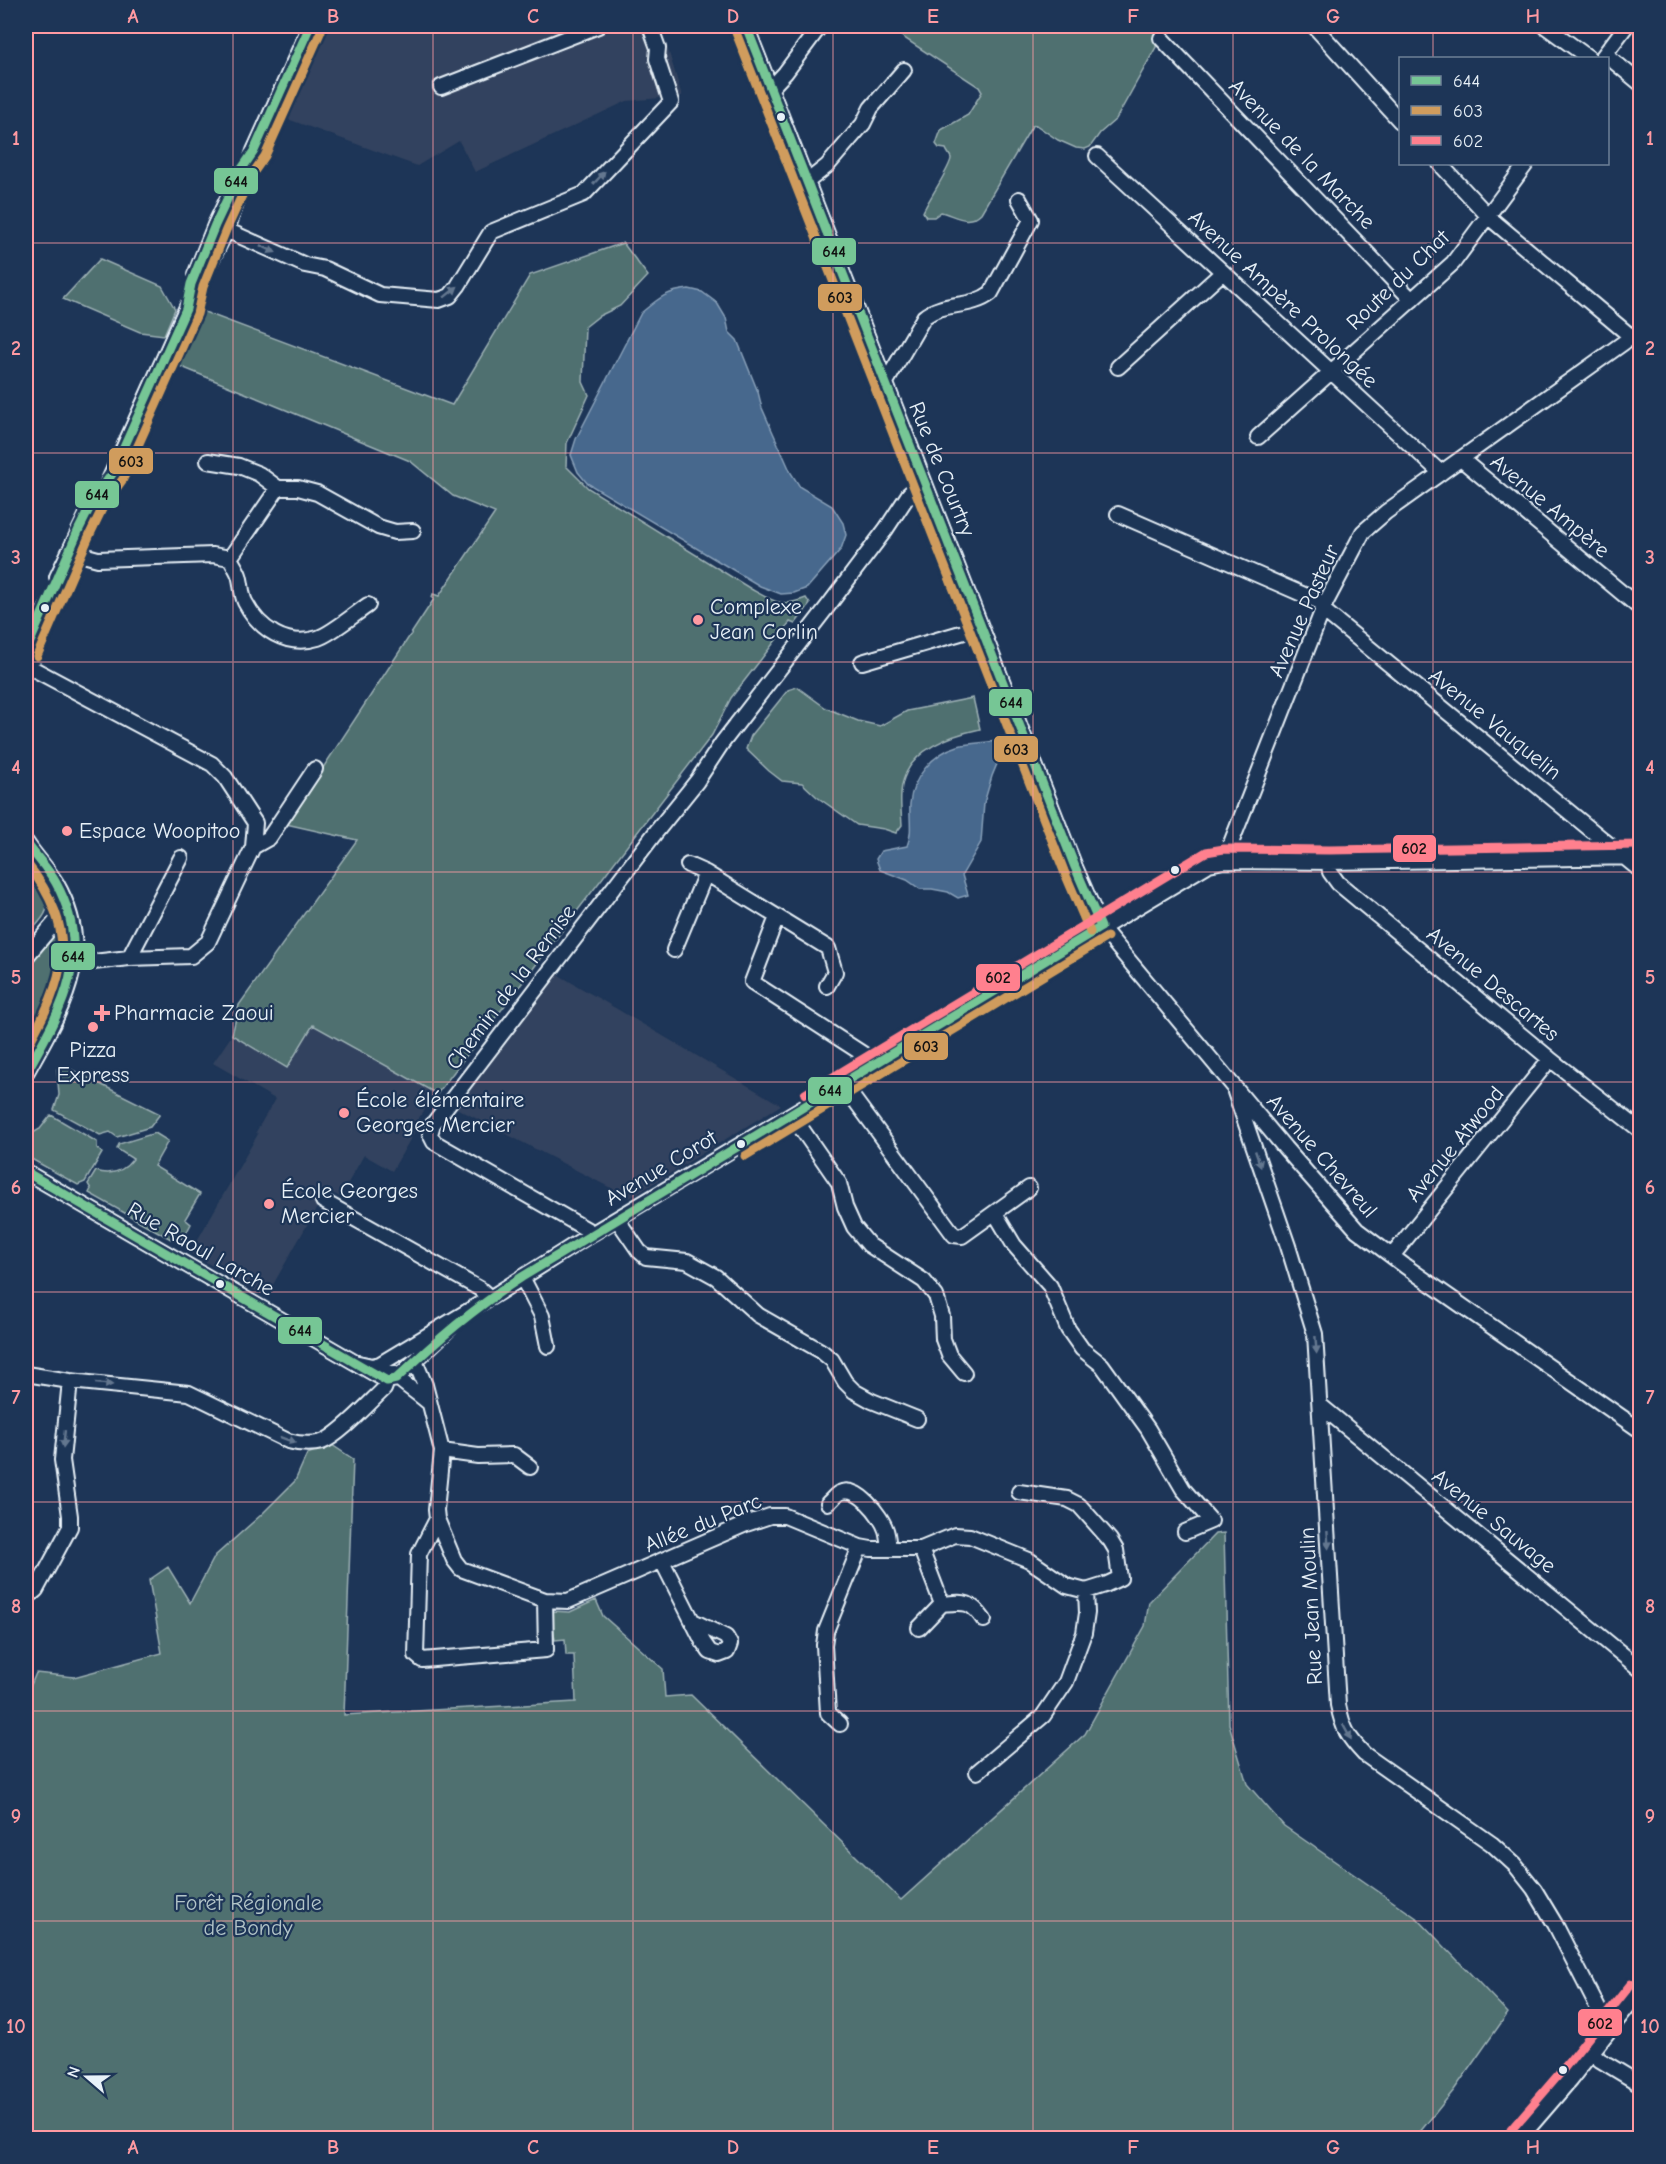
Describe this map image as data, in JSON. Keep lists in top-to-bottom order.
{
  "streets": {
    "street": [
      "Avenue de la Marche",
      "Route du Chat",
      "Avenue Ampère Prolongée",
      "Rue de Courtry",
      "Avenue Ampère",
      "Avenue Pasteur",
      "Avenue Vauquelin",
      "Avenue Descartes",
      "Chemin de la Remise",
      "Avenue Atwood",
      "Avenue Chevreul",
      "Avenue Corot",
      "Rue Raoul Larche",
      "Avenue Sauvage",
      "Allée du Parc",
      "Rue Jean Moulin"
    ]
  },
  "crossings": [
    ["Avenue de la Marche", "Route du Chat"],
    ["Route du Chat", "Avenue Ampère Prolongée"],
    ["Avenue Ampère Prolongée", "Avenue Pasteur"],
    ["Rue de Courtry", "Chemin de la Remise"],
    ["Rue de Courtry", "Avenue Chevreul"],
    ["Rue de Courtry", "Avenue Corot"],
    ["Avenue Ampère", "Avenue Pasteur"],
    ["Avenue Pasteur", "Avenue Vauquelin"],
    ["Avenue Descartes", "Avenue Atwood"],
    ["Chemin de la Remise", "Avenue Corot"],
    ["Avenue Atwood", "Avenue Chevreul"],
    ["Avenue Chevreul", "Avenue Corot"],
    ["Avenue Chevreul", "Rue Jean Moulin"],
    ["Avenue Corot", "Rue Raoul Larche"],
    ["Avenue Corot", "Allée du Parc"],
    ["Avenue Sauvage", "Rue Jean Moulin"]
  ],
  "one_way": ["Rue Jean Moulin"],
  "parks": ["Forêt Régionale de Bondy"],
  "places": {
    "other": [
      "Complexe Jean Corlin",
      "Espace Woopitoo",
      "Pizza Express",
      "École élémentaire Georges Mercier",
      "École Georges Mercier"
    ],
    "health": ["Pharmacie Zaoui"]
  },
  "lines": ["transit line 644", "transit line 603", "transit line 602"],
  "legend": ["644", "603", "602"],
  "north": "left",
  "grid": {
    "columns": [
      "A",
      "B",
      "C",
      "D",
      "E",
      "F",
      "G",
      "H"
    ],
    "rows": [
      "1",
      "2",
      "3",
      "4",
      "5",
      "6",
      "7",
      "8",
      "9",
      "10"
    ]
  }
}
